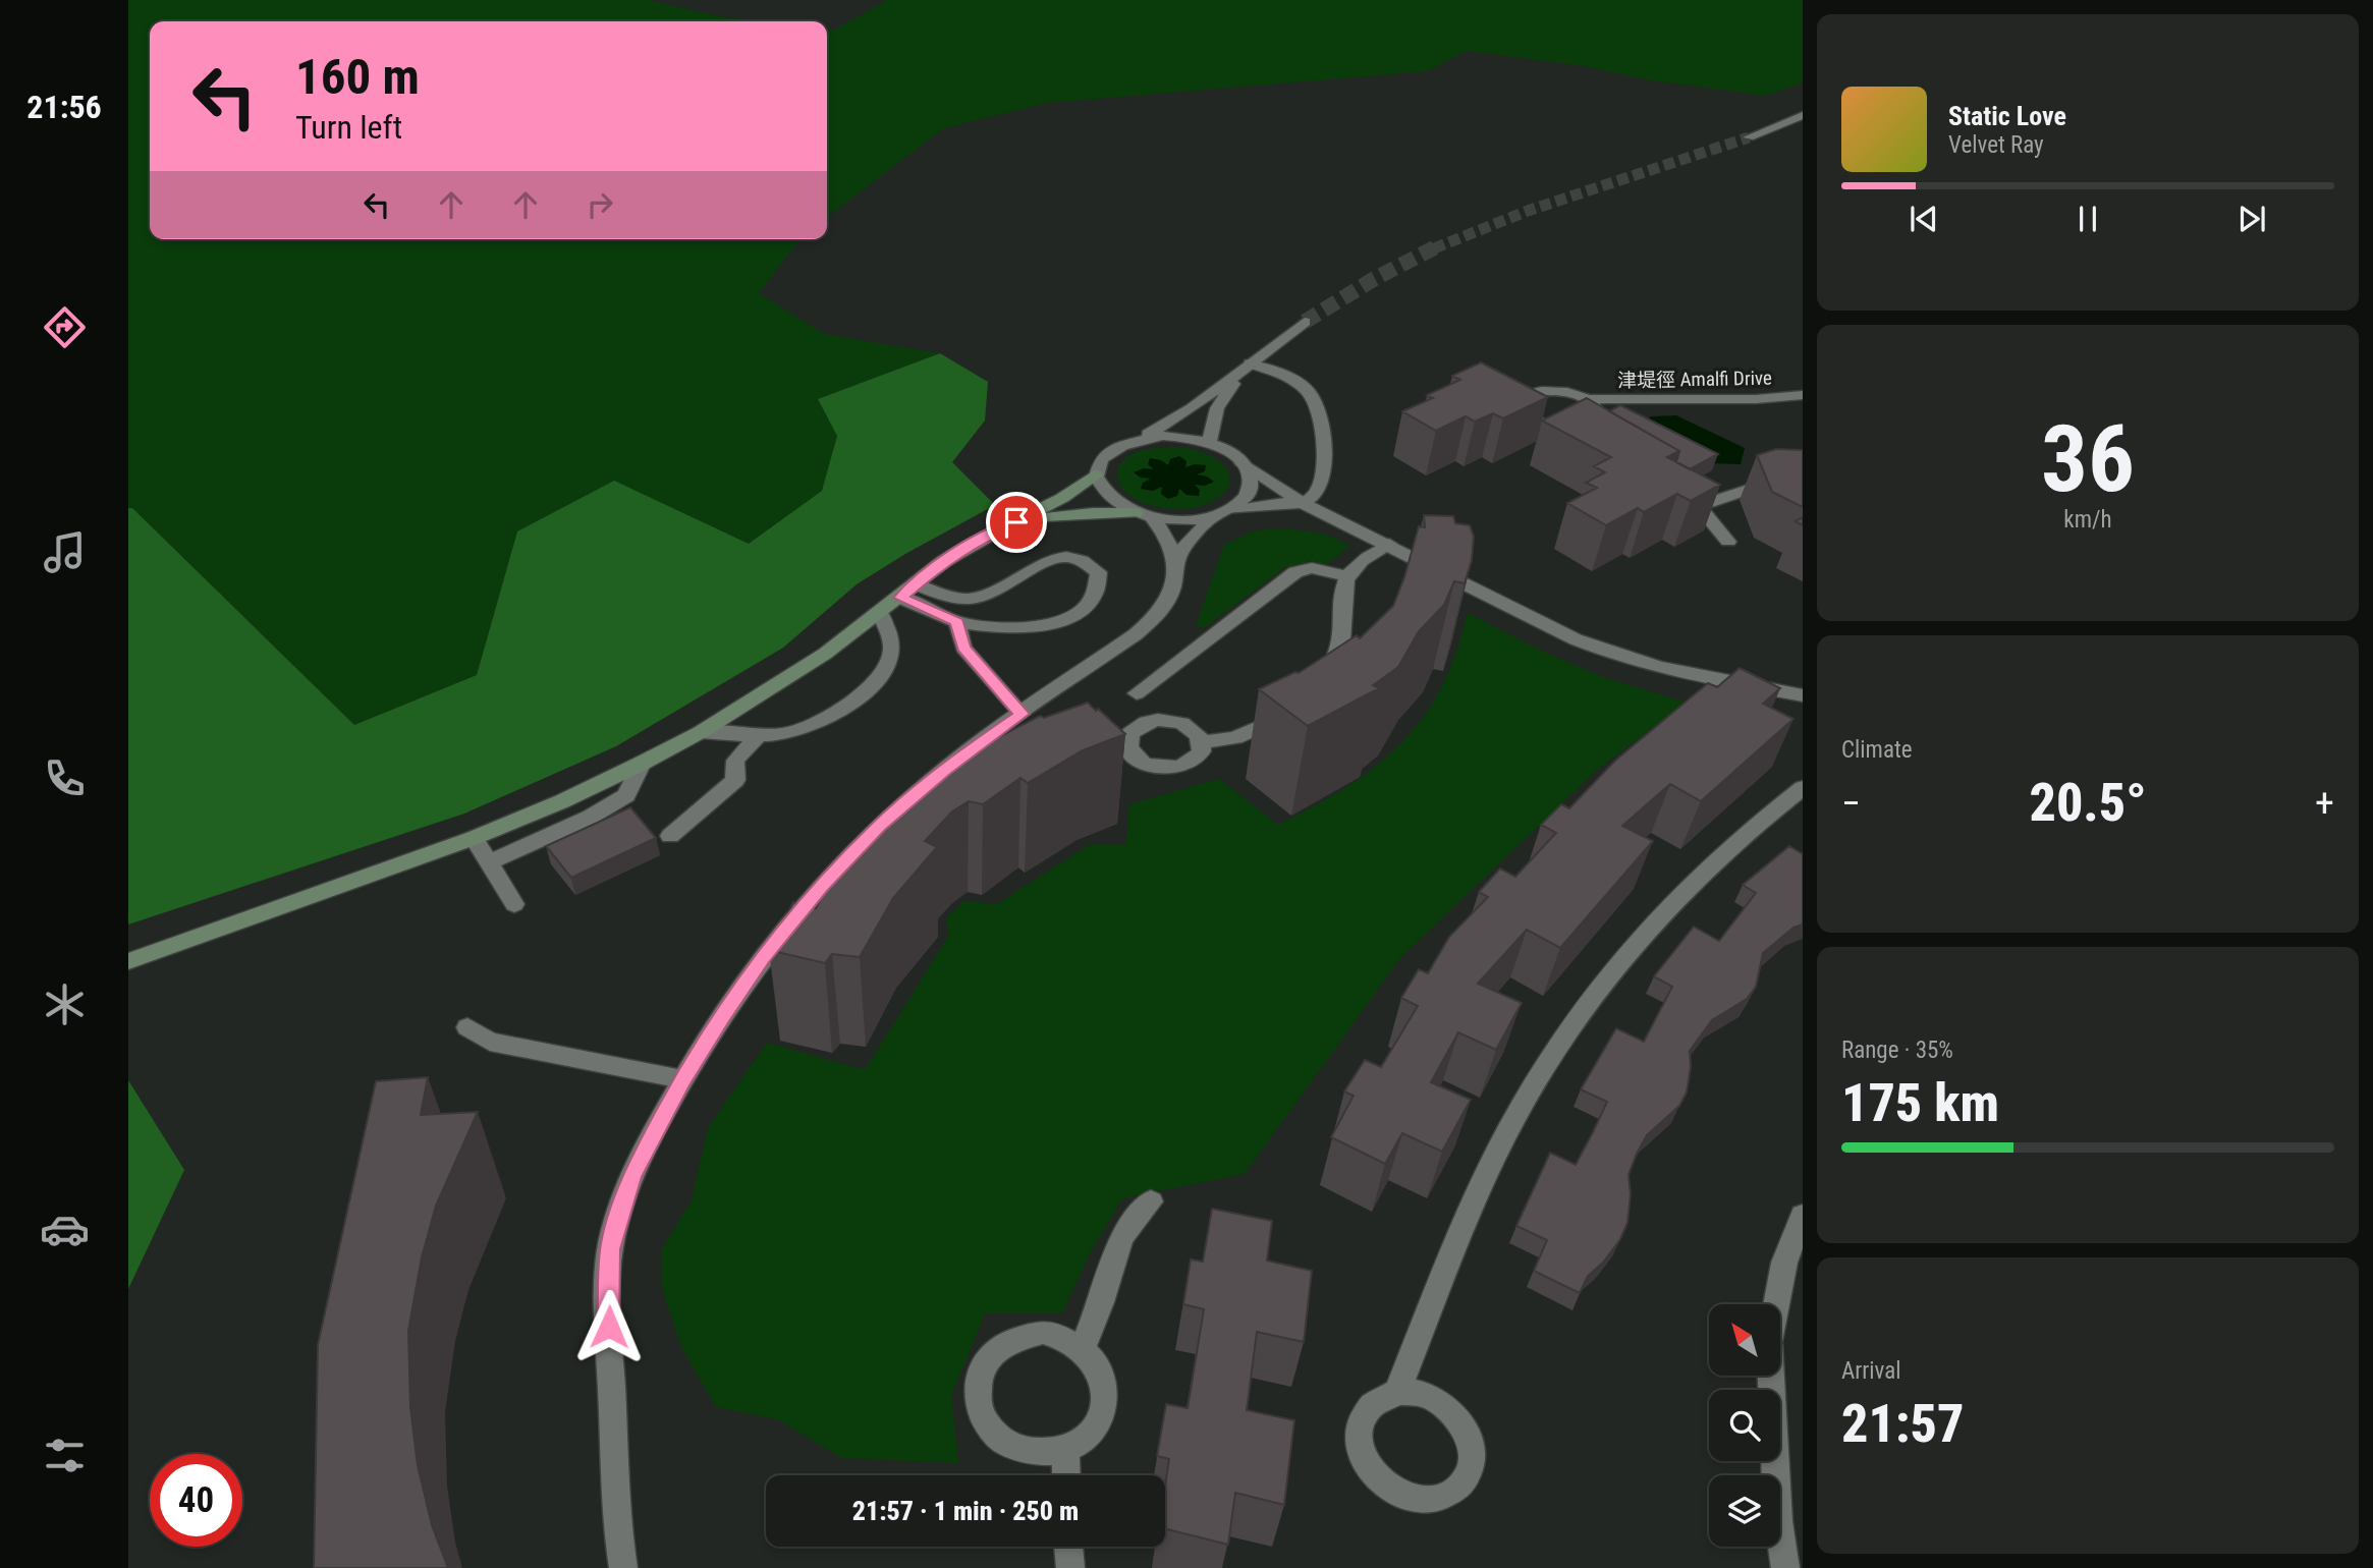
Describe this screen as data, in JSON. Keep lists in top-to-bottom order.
{
  "streets": {
    "street": ["津堤徑 Amalfi Drive"]
  },
  "north": "top left",
  "page": {
    "tabs": "21:56",
    "turn": ["160 m", "Turn left"],
    "song": ["Static Love", "Velvet Ray"],
    "tile": [
      ["36", "km/h"],
      "Climate",
      ["Range · 35%", "175 km"],
      ["Arrival", "21:57"]
    ],
    "heat": ["−", "20.5°", "+"],
    "limit": "40",
    "trip": "21:57 · 1 min · 250 m"
  }
}
